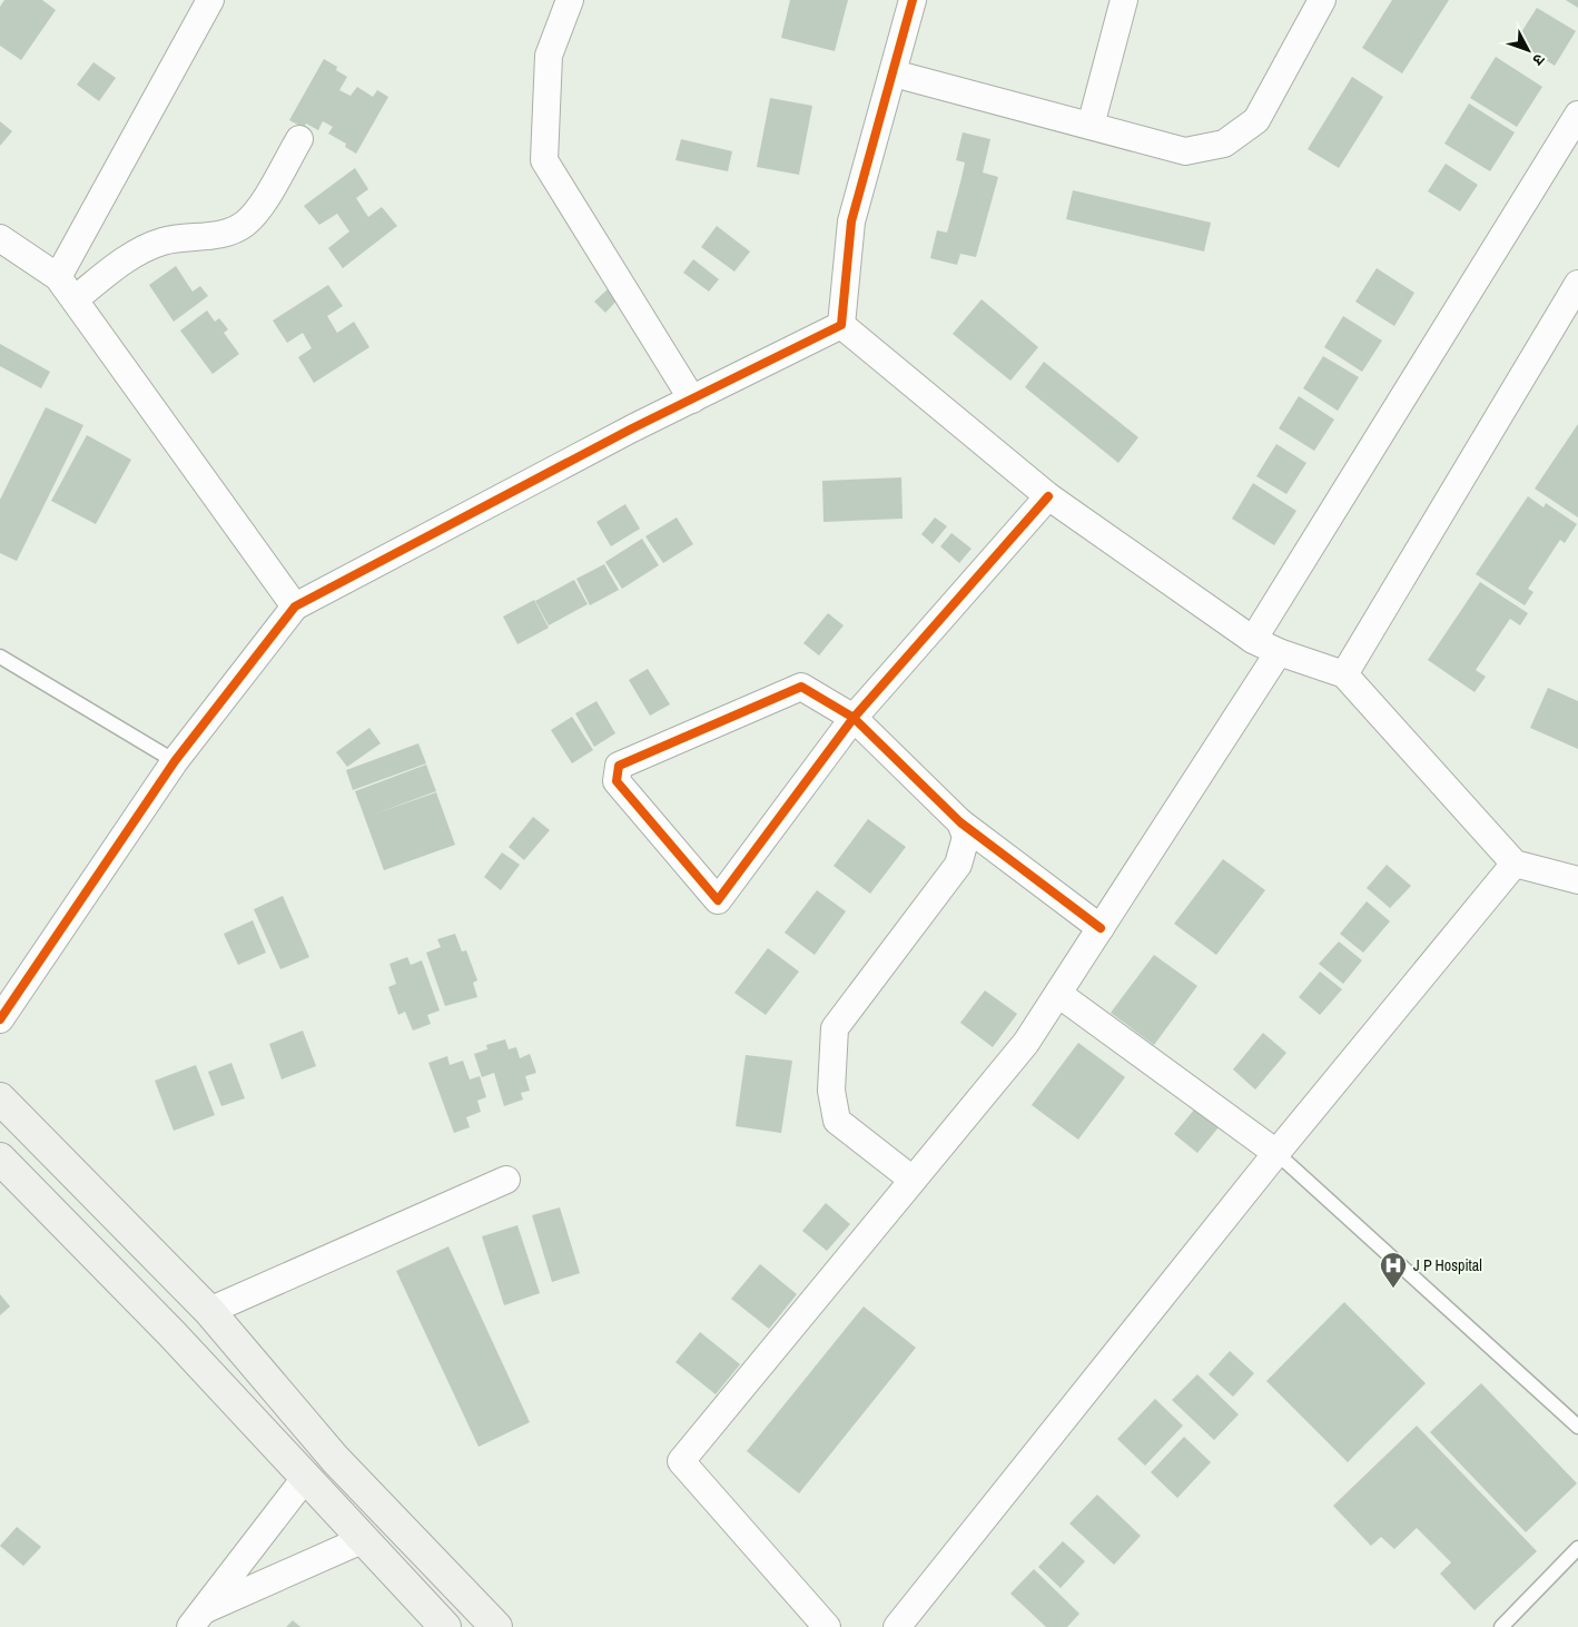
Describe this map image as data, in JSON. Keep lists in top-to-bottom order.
{
  "places": {
    "hospital": ["J P Hospital"]
  },
  "north": "bottom right"
}
